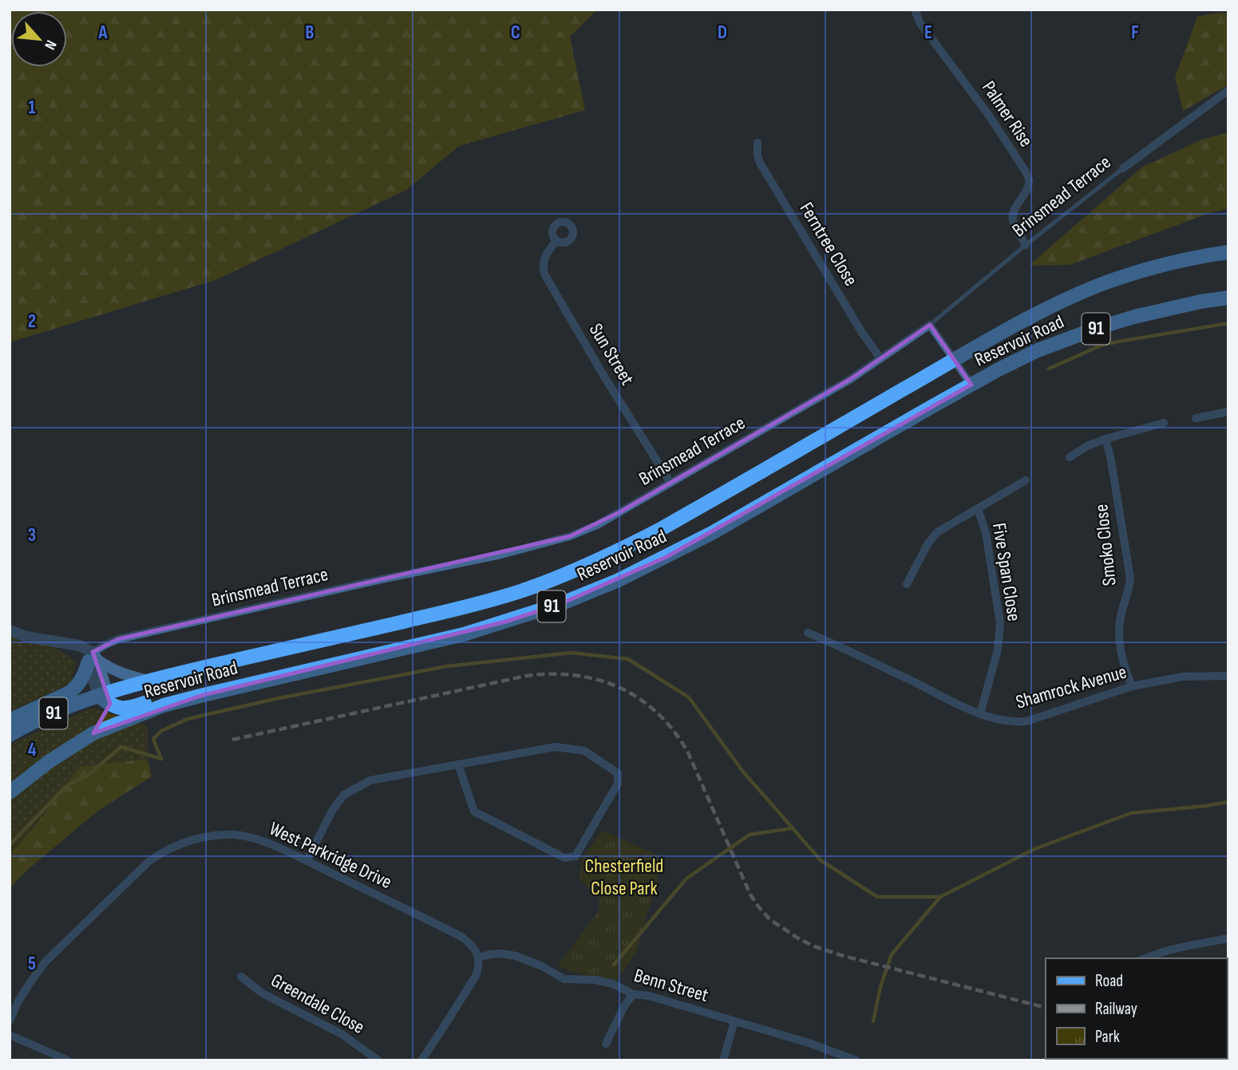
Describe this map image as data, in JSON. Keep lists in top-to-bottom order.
{
  "streets": {
    "main road": ["91", "Reservoir Road"],
    "street": [
      "Palmer Rise",
      "Brinsmead Terrace",
      "Ferntree Close",
      "Sun Street",
      "Smoko Close",
      "Five Span Close",
      "Shamrock Avenue",
      "West Parkridge Drive",
      "Benn Street",
      "Greendale Close"
    ]
  },
  "crossings": [
    ["Palmer Rise", "Brinsmead Terrace"],
    ["Brinsmead Terrace", "Ferntree Close"],
    ["Brinsmead Terrace", "Sun Street"],
    ["Smoko Close", "Shamrock Avenue"],
    ["Five Span Close", "Shamrock Avenue"],
    ["West Parkridge Drive", "Benn Street"]
  ],
  "parks": ["Chesterfield Close Park"],
  "legend": ["Road", "Railway", "Park"],
  "north": "bottom right",
  "grid": {
    "columns": [
      "A",
      "B",
      "C",
      "D",
      "E",
      "F"
    ],
    "rows": [
      "1",
      "2",
      "3",
      "4",
      "5"
    ]
  }
}
